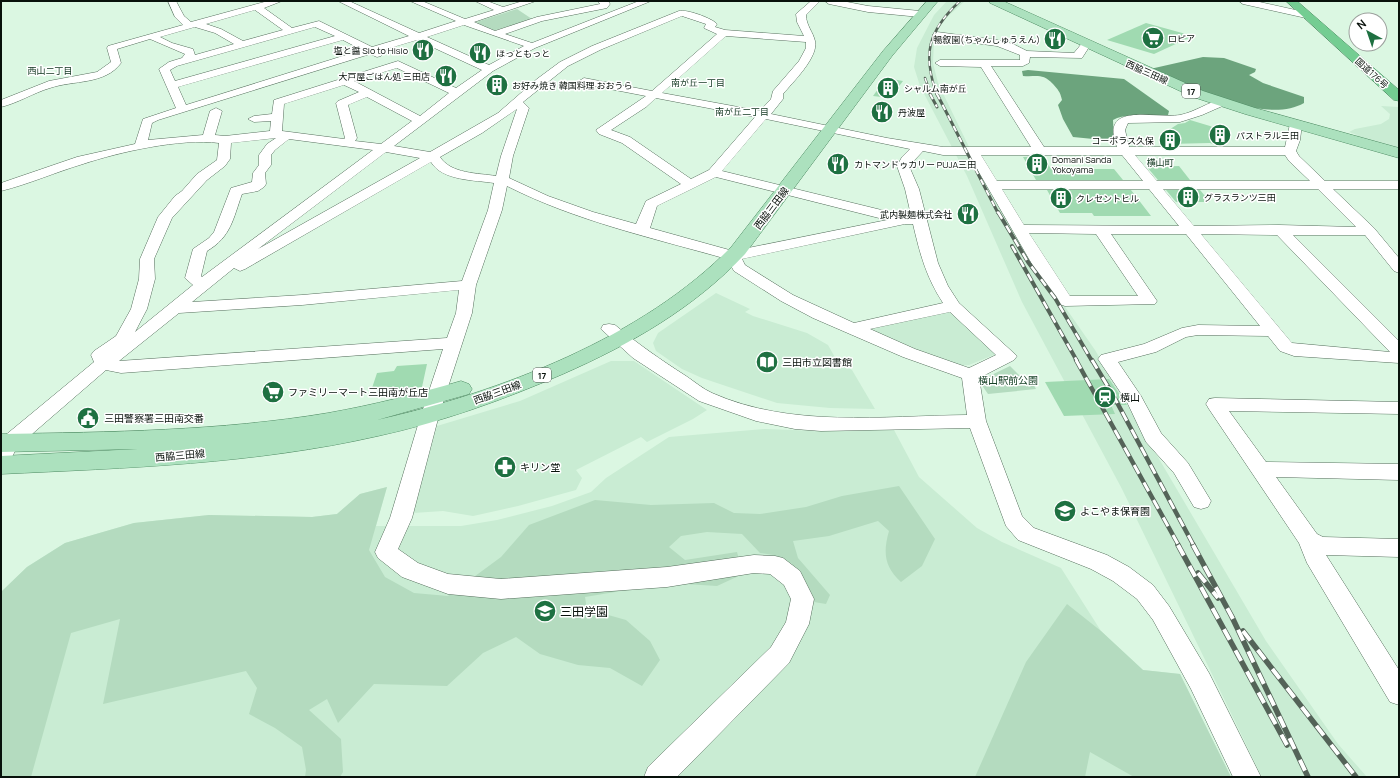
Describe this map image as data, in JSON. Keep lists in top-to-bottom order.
{
  "streets": {
    "highway": ["国道176号"],
    "main road": ["西脇三田線", "17"]
  },
  "districts": [
    "西山二丁目",
    "南が丘一丁目",
    "南が丘二丁目",
    "横山町"
  ],
  "parks": ["横山駅前公園"],
  "places": {
    "supermarket": ["ロピア", "ファミリーマート三田南が丘店"],
    "restaurant": [
      "暢叙園(ちゃんしゅうえん)",
      "塩と醤 Sio to Hisio",
      "ほっともっと",
      "大戸屋ごはん処 三田店",
      "丹波屋",
      "カトマンドゥカリー PUJA三田",
      "武内製麺株式会社"
    ],
    "building": [
      "お好み焼き 韓国料理 おおうら",
      "シャルム南が丘",
      "パストラル三田",
      "コーポラス久保",
      "Domani Sanda Yokoyama",
      "グラスランツ三田",
      "クレセントヒル"
    ],
    "library": ["三田市立図書館"],
    "station": ["横山"],
    "public building": ["三田警察署三田南交番"],
    "pharmacy": ["キリン堂"],
    "school or university": ["よこやま保育園", "三田学園"]
  },
  "north": "top left"
}
